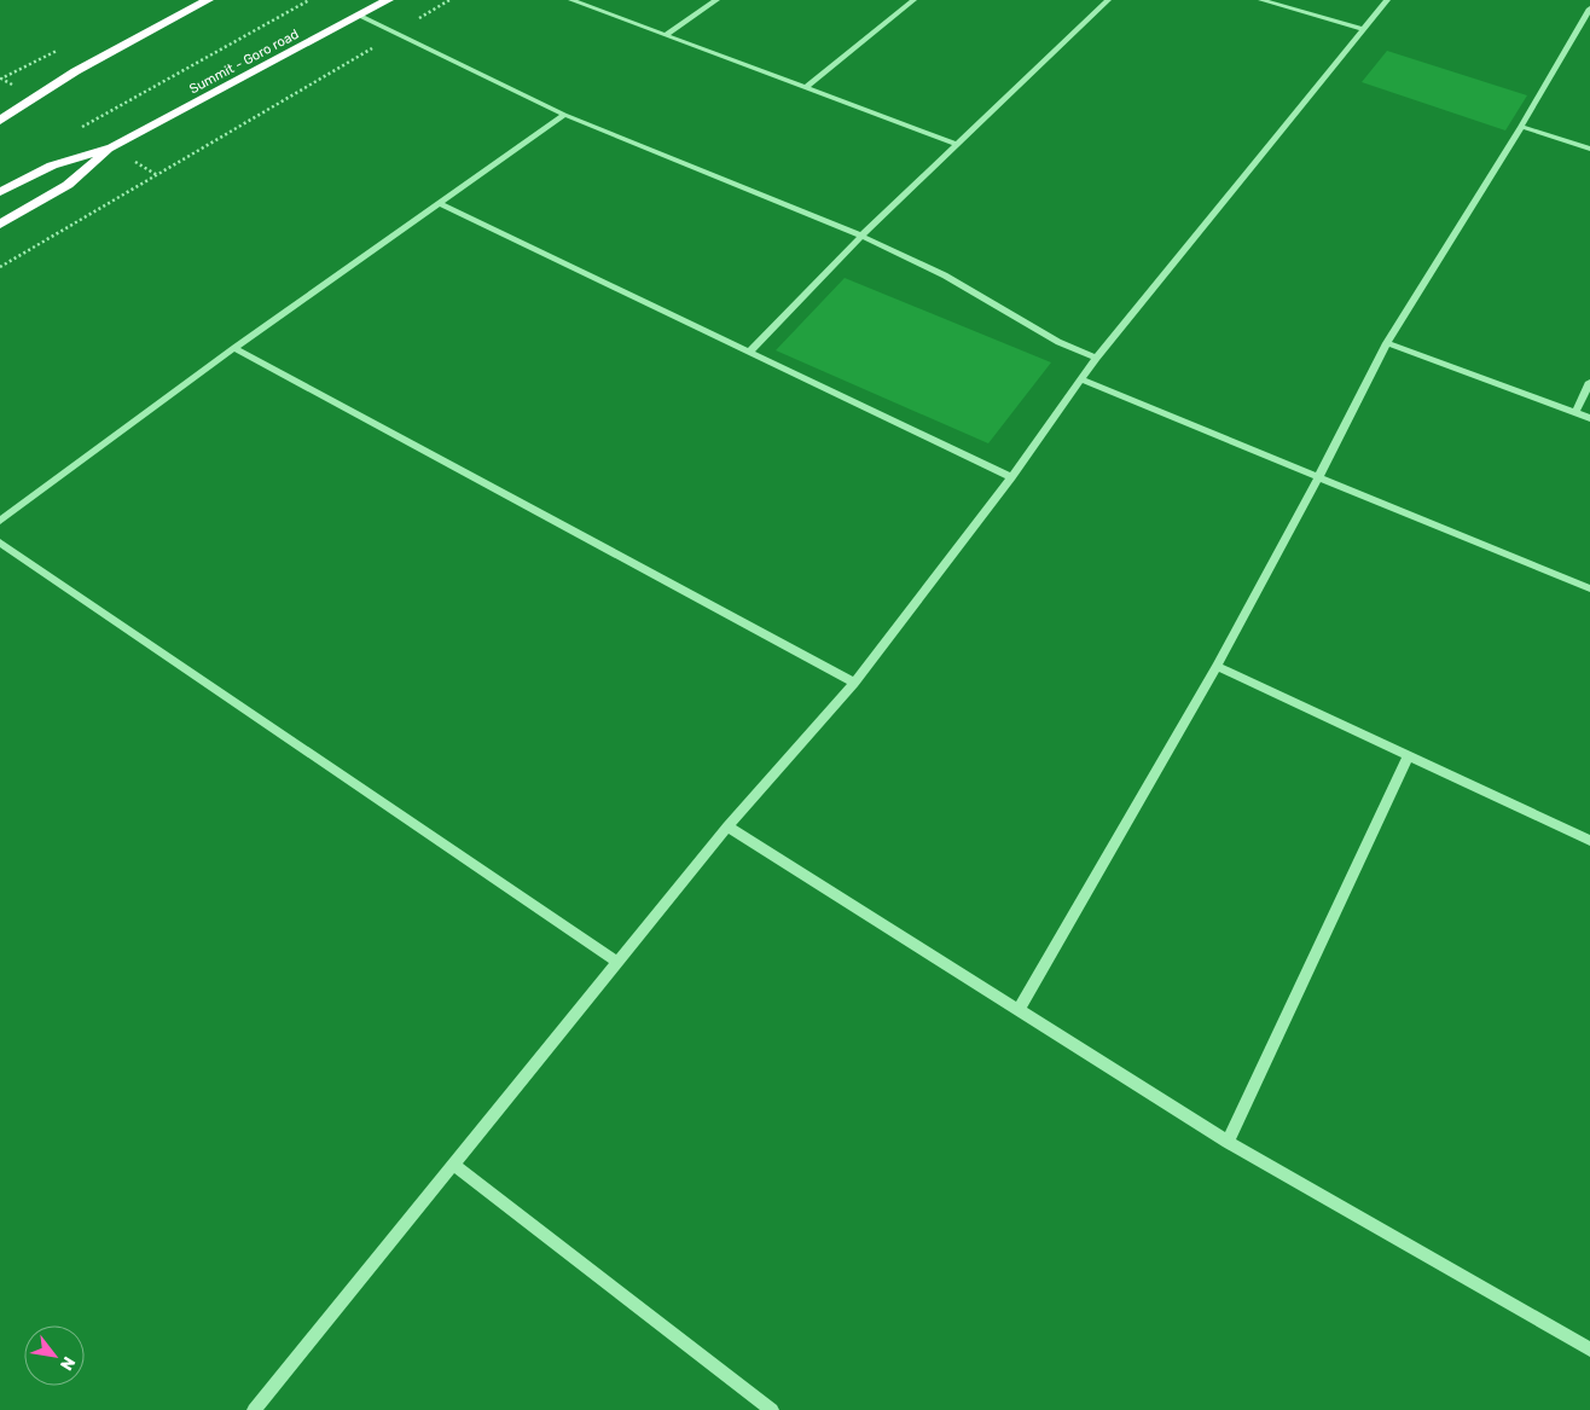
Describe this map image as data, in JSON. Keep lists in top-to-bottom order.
{
  "streets": {
    "highway": ["Summit - Goro road"]
  },
  "north": "bottom right"
}
